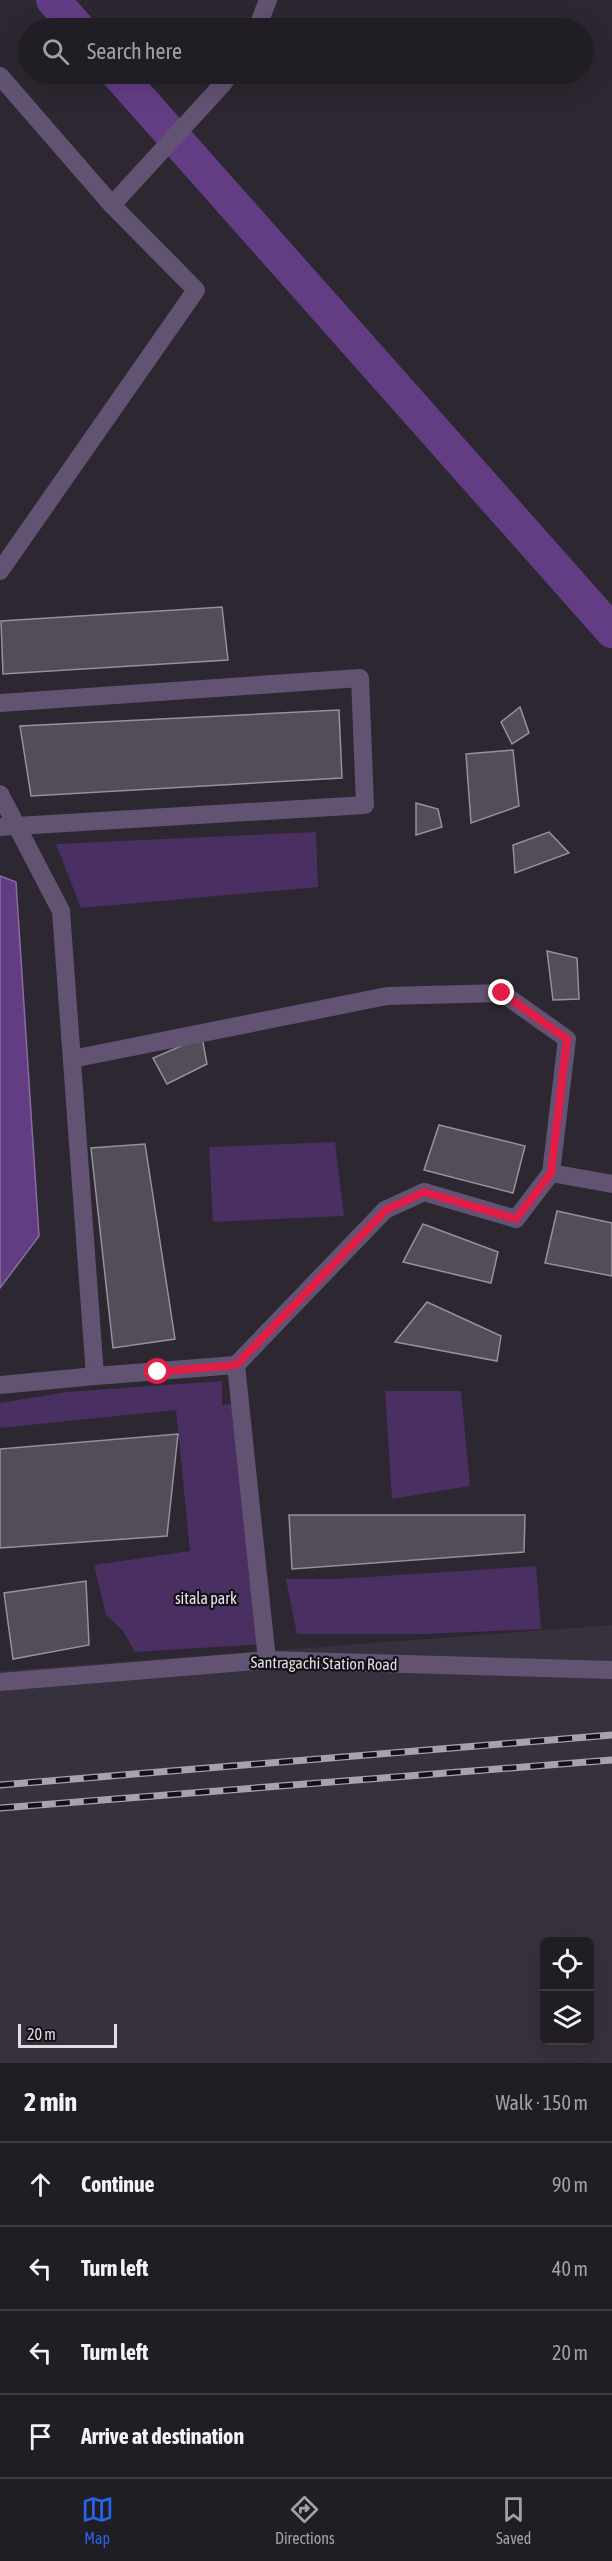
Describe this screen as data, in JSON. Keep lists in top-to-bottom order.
{
  "streets": {
    "street": ["Santragachi Station Road"]
  },
  "parks": ["sitala park"],
  "scale_bar": "20 m",
  "page": {
    "search": "Search here",
    "scale": "20 m",
    "heading": ["2 min", "Walk · 150 m"],
    "list": [
      ["Continue", "90 m"],
      ["Turn left", "40 m"],
      ["Turn left", "20 m"],
      "Arrive at destination"
    ],
    "nav": ["Map", "Directions", "Saved"]
  }
}
